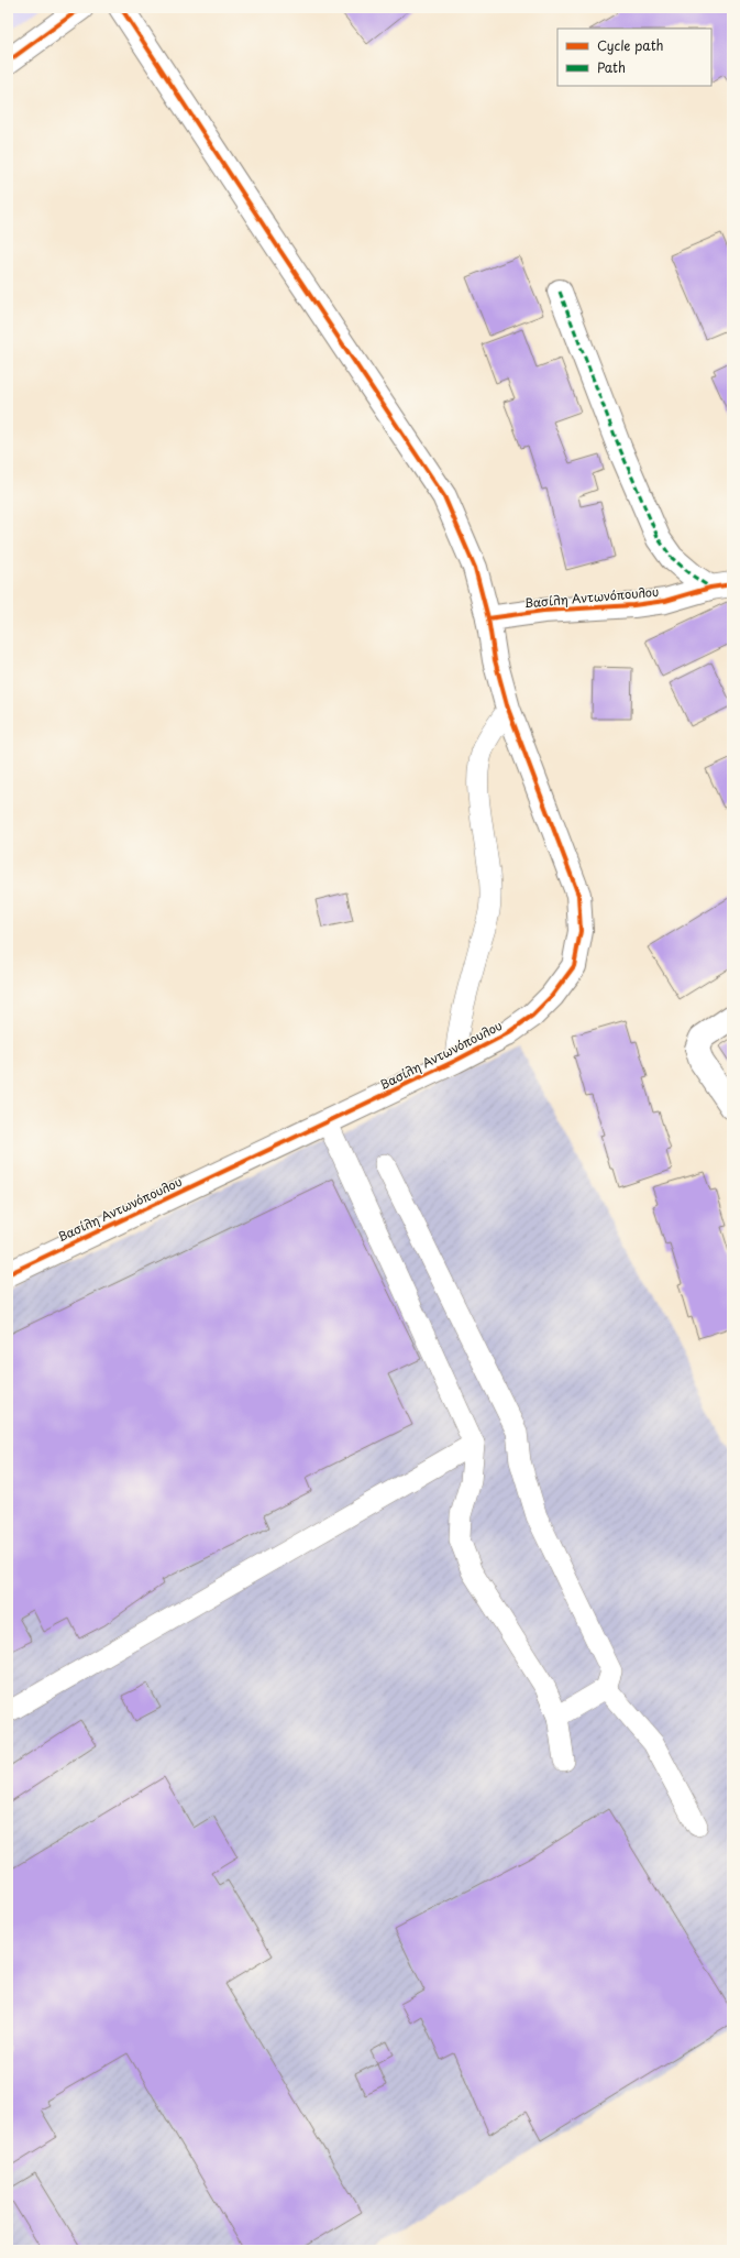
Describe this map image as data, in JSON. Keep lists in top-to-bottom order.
{
  "streets": {
    "street": ["Βασίλη Αντωνόπουλου"]
  },
  "legend": ["Cycle path", "Path"]
}
